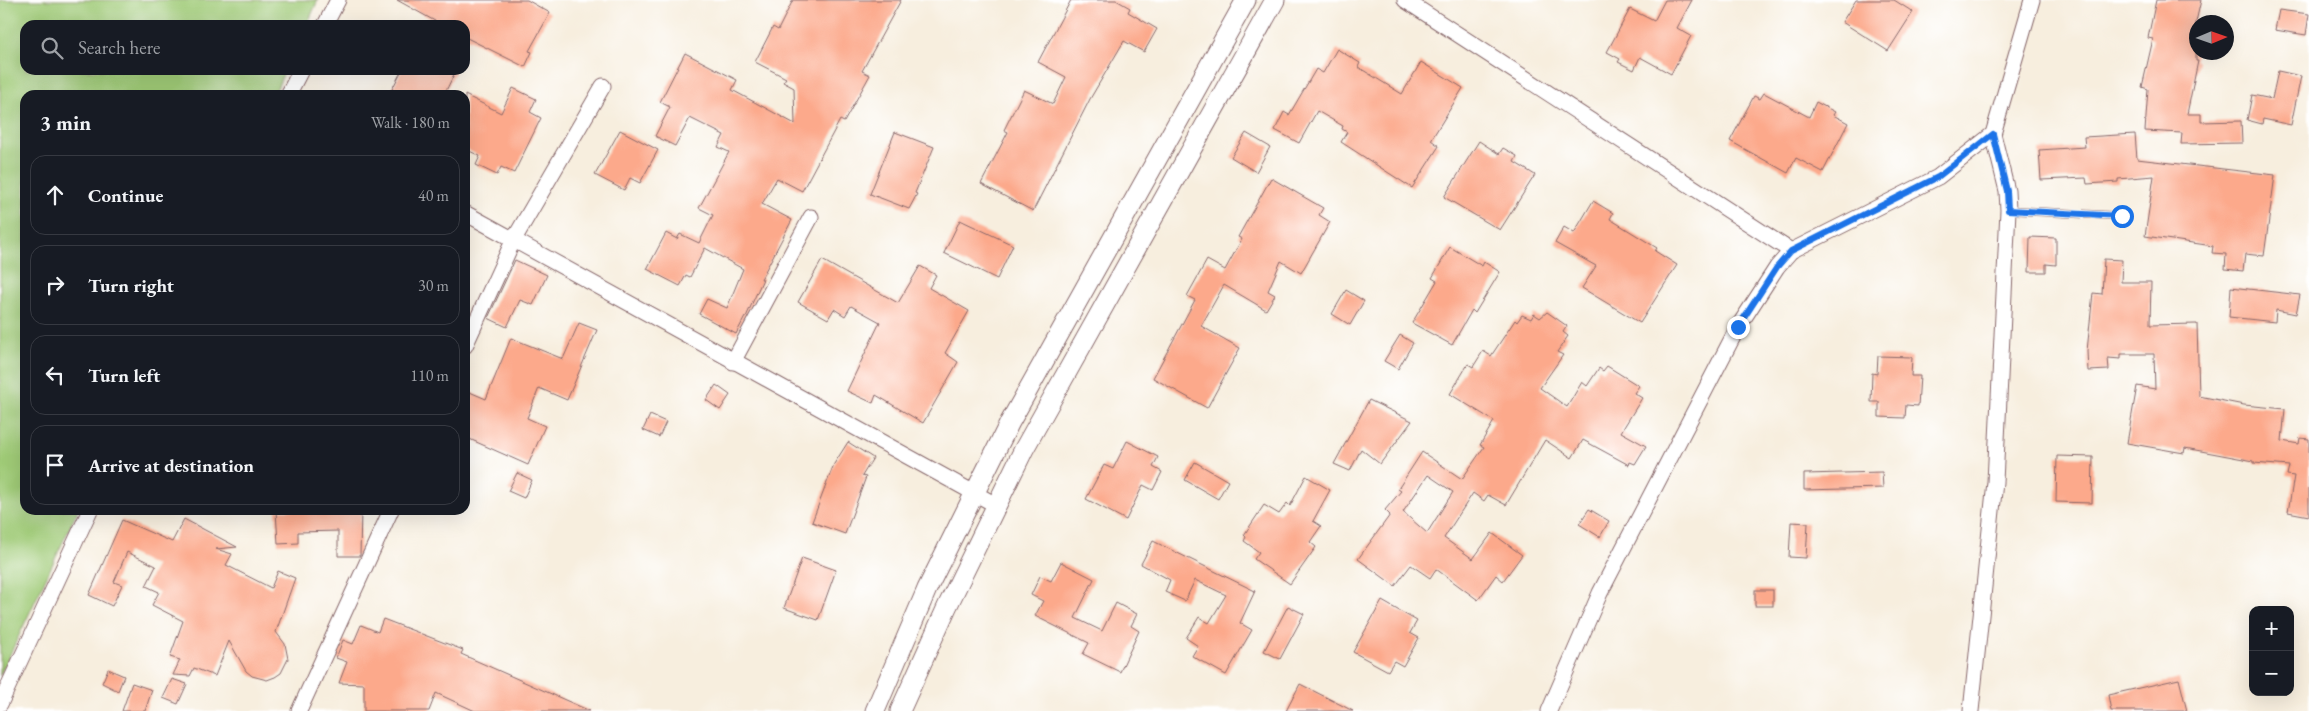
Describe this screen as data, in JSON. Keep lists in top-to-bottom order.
{
  "north": "right",
  "page": {
    "search": "Search here",
    "heading": ["3 min", "Walk · 180 m"],
    "list": [
      ["Continue", "40 m"],
      ["Turn right", "30 m"],
      ["Turn left", "110 m"],
      "Arrive at destination"
    ],
    "map_buttons": ["+", "−"]
  }
}
